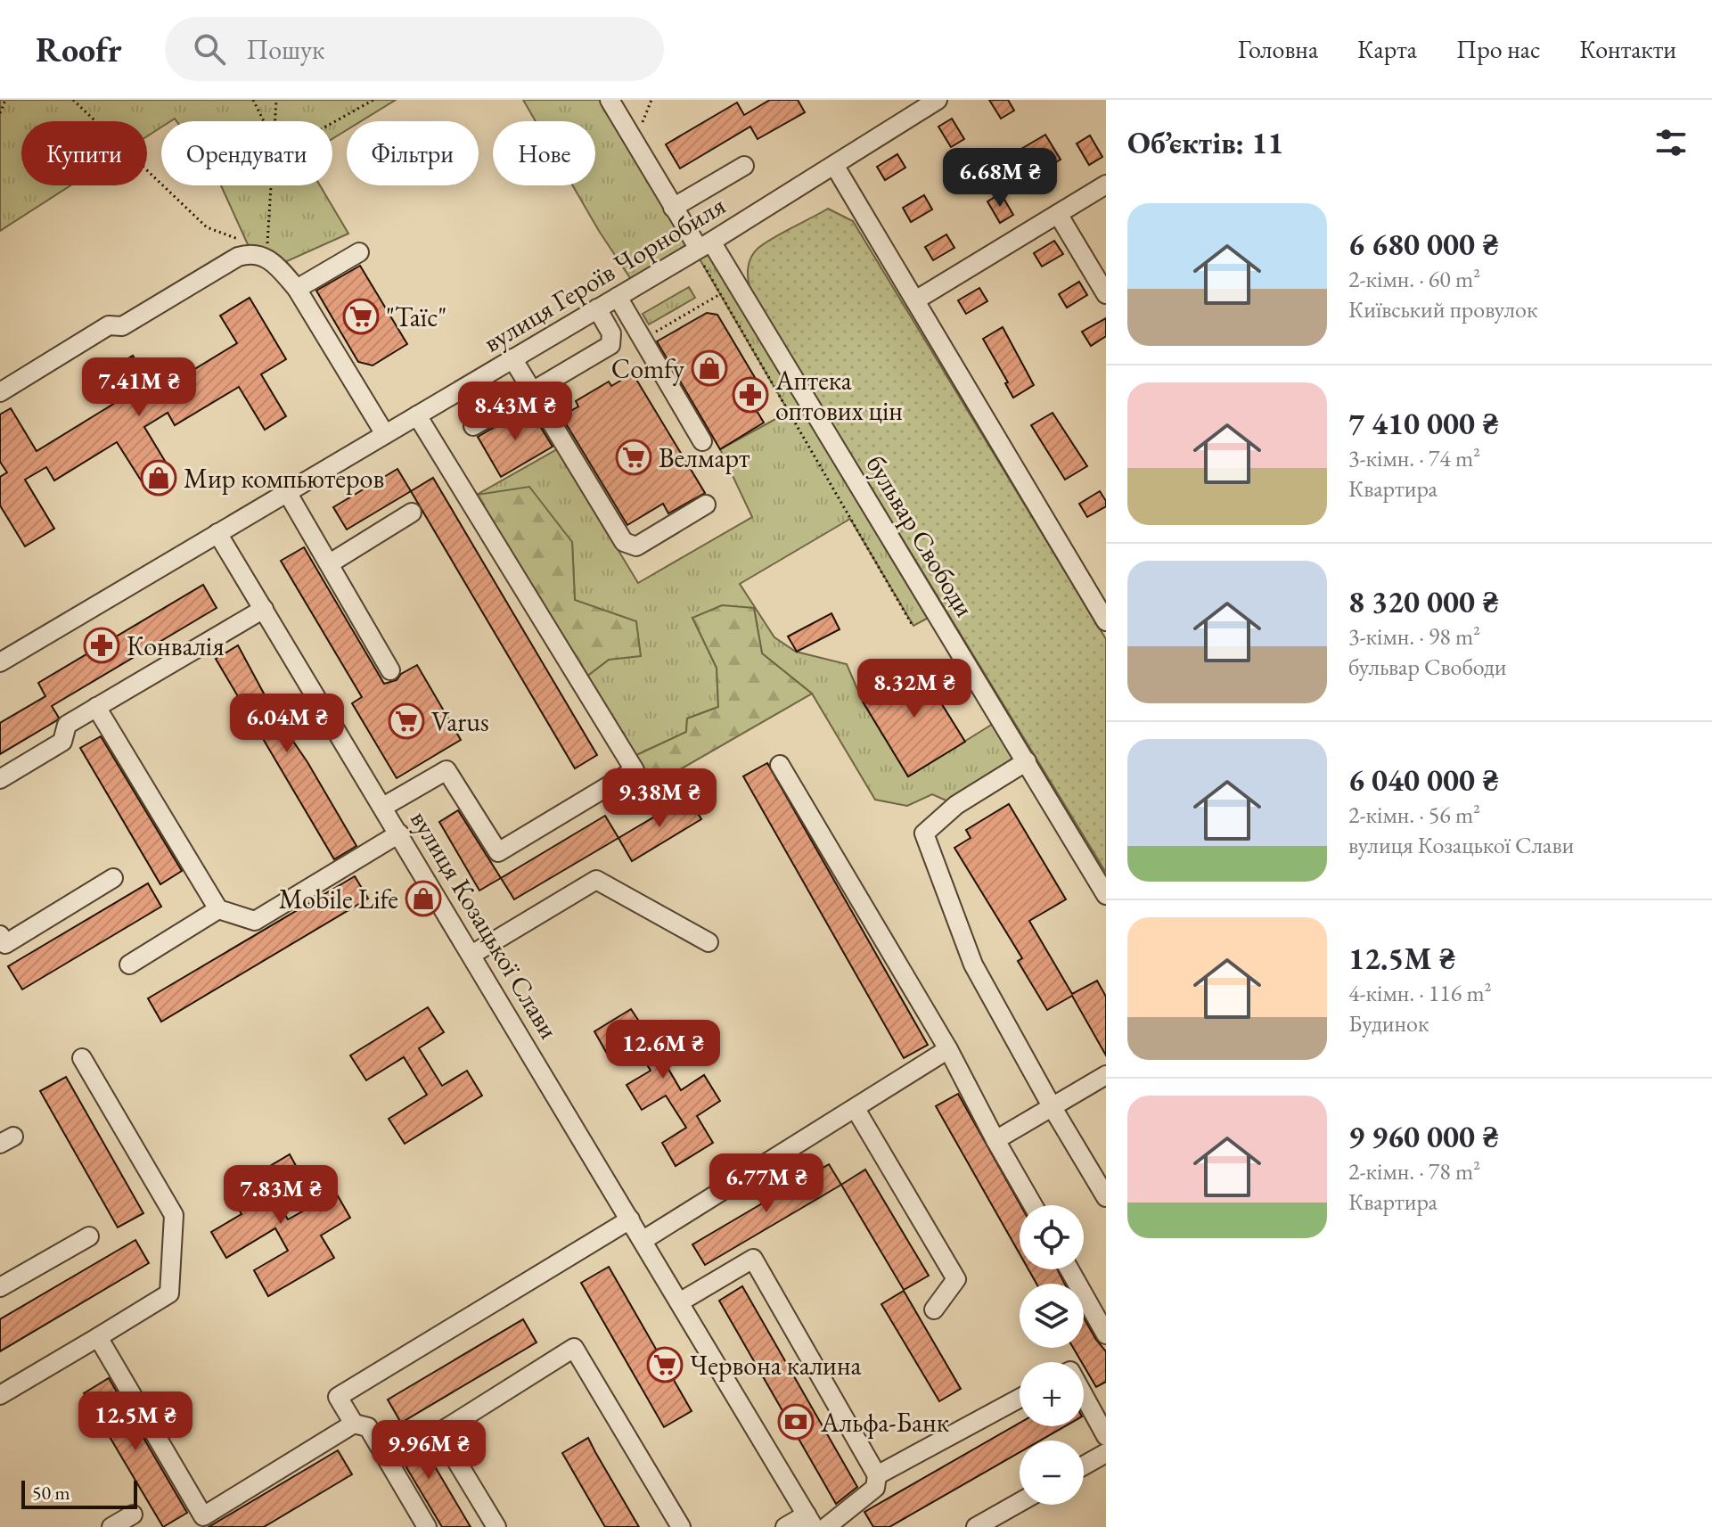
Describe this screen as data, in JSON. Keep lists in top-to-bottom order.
{
  "streets": {
    "street": ["вулиця Героїв Чорнобиля", "бульвар Свободи", "вулиця Козацької Слави"]
  },
  "crossings": [
    ["вулиця Героїв Чорнобиля", "бульвар Свободи"],
    ["вулиця Героїв Чорнобиля", "вулиця Козацької Слави"]
  ],
  "places": {
    "supermarket": [
      "\"Таїс\"",
      "Велмарт",
      "Varus",
      "Червона калина"
    ],
    "shop": ["Comfy", "Мир компьютеров", "Mobile Life"],
    "pharmacy": ["Аптека оптових цін", "Конвалія"],
    "bank": ["Альфа-Банк"]
  },
  "scale_bar": "50 m",
  "page": {
    "header": "Roofr",
    "search": "Пошук",
    "nav": [
      "Головна",
      "Карта",
      "Про нас",
      "Контакти"
    ],
    "heading": "Об’єктів: 11",
    "chip": [
      "Купити",
      "Орендувати",
      "Фільтри",
      "Нове"
    ],
    "price": [
      "6.68M ₴",
      "7.41M ₴",
      "8.43M ₴",
      "8.32M ₴",
      "6.04M ₴",
      "9.38M ₴",
      "12.6M ₴",
      "6.77M ₴",
      "7.83M ₴",
      "12.5M ₴",
      "9.96M ₴"
    ],
    "list": [
      {
        "name": "6 680 000 ₴",
        "note": "2-кімн. · 60 m² · Київський провулок"
      },
      {
        "name": "7 410 000 ₴",
        "note": "3-кімн. · 74 m² · Квартира"
      },
      {
        "name": "8 320 000 ₴",
        "note": "3-кімн. · 98 m² · бульвар Свободи"
      },
      {
        "name": "6 040 000 ₴",
        "note": "2-кімн. · 56 m² · вулиця Козацької Слави"
      },
      {
        "name": "12.5M ₴",
        "note": "4-кімн. · 116 m² · Будинок"
      },
      {
        "name": "9 960 000 ₴",
        "note": "2-кімн. · 78 m² · Квартира"
      }
    ],
    "map_buttons": ["+", "−"],
    "scale": "50 m"
  }
}
